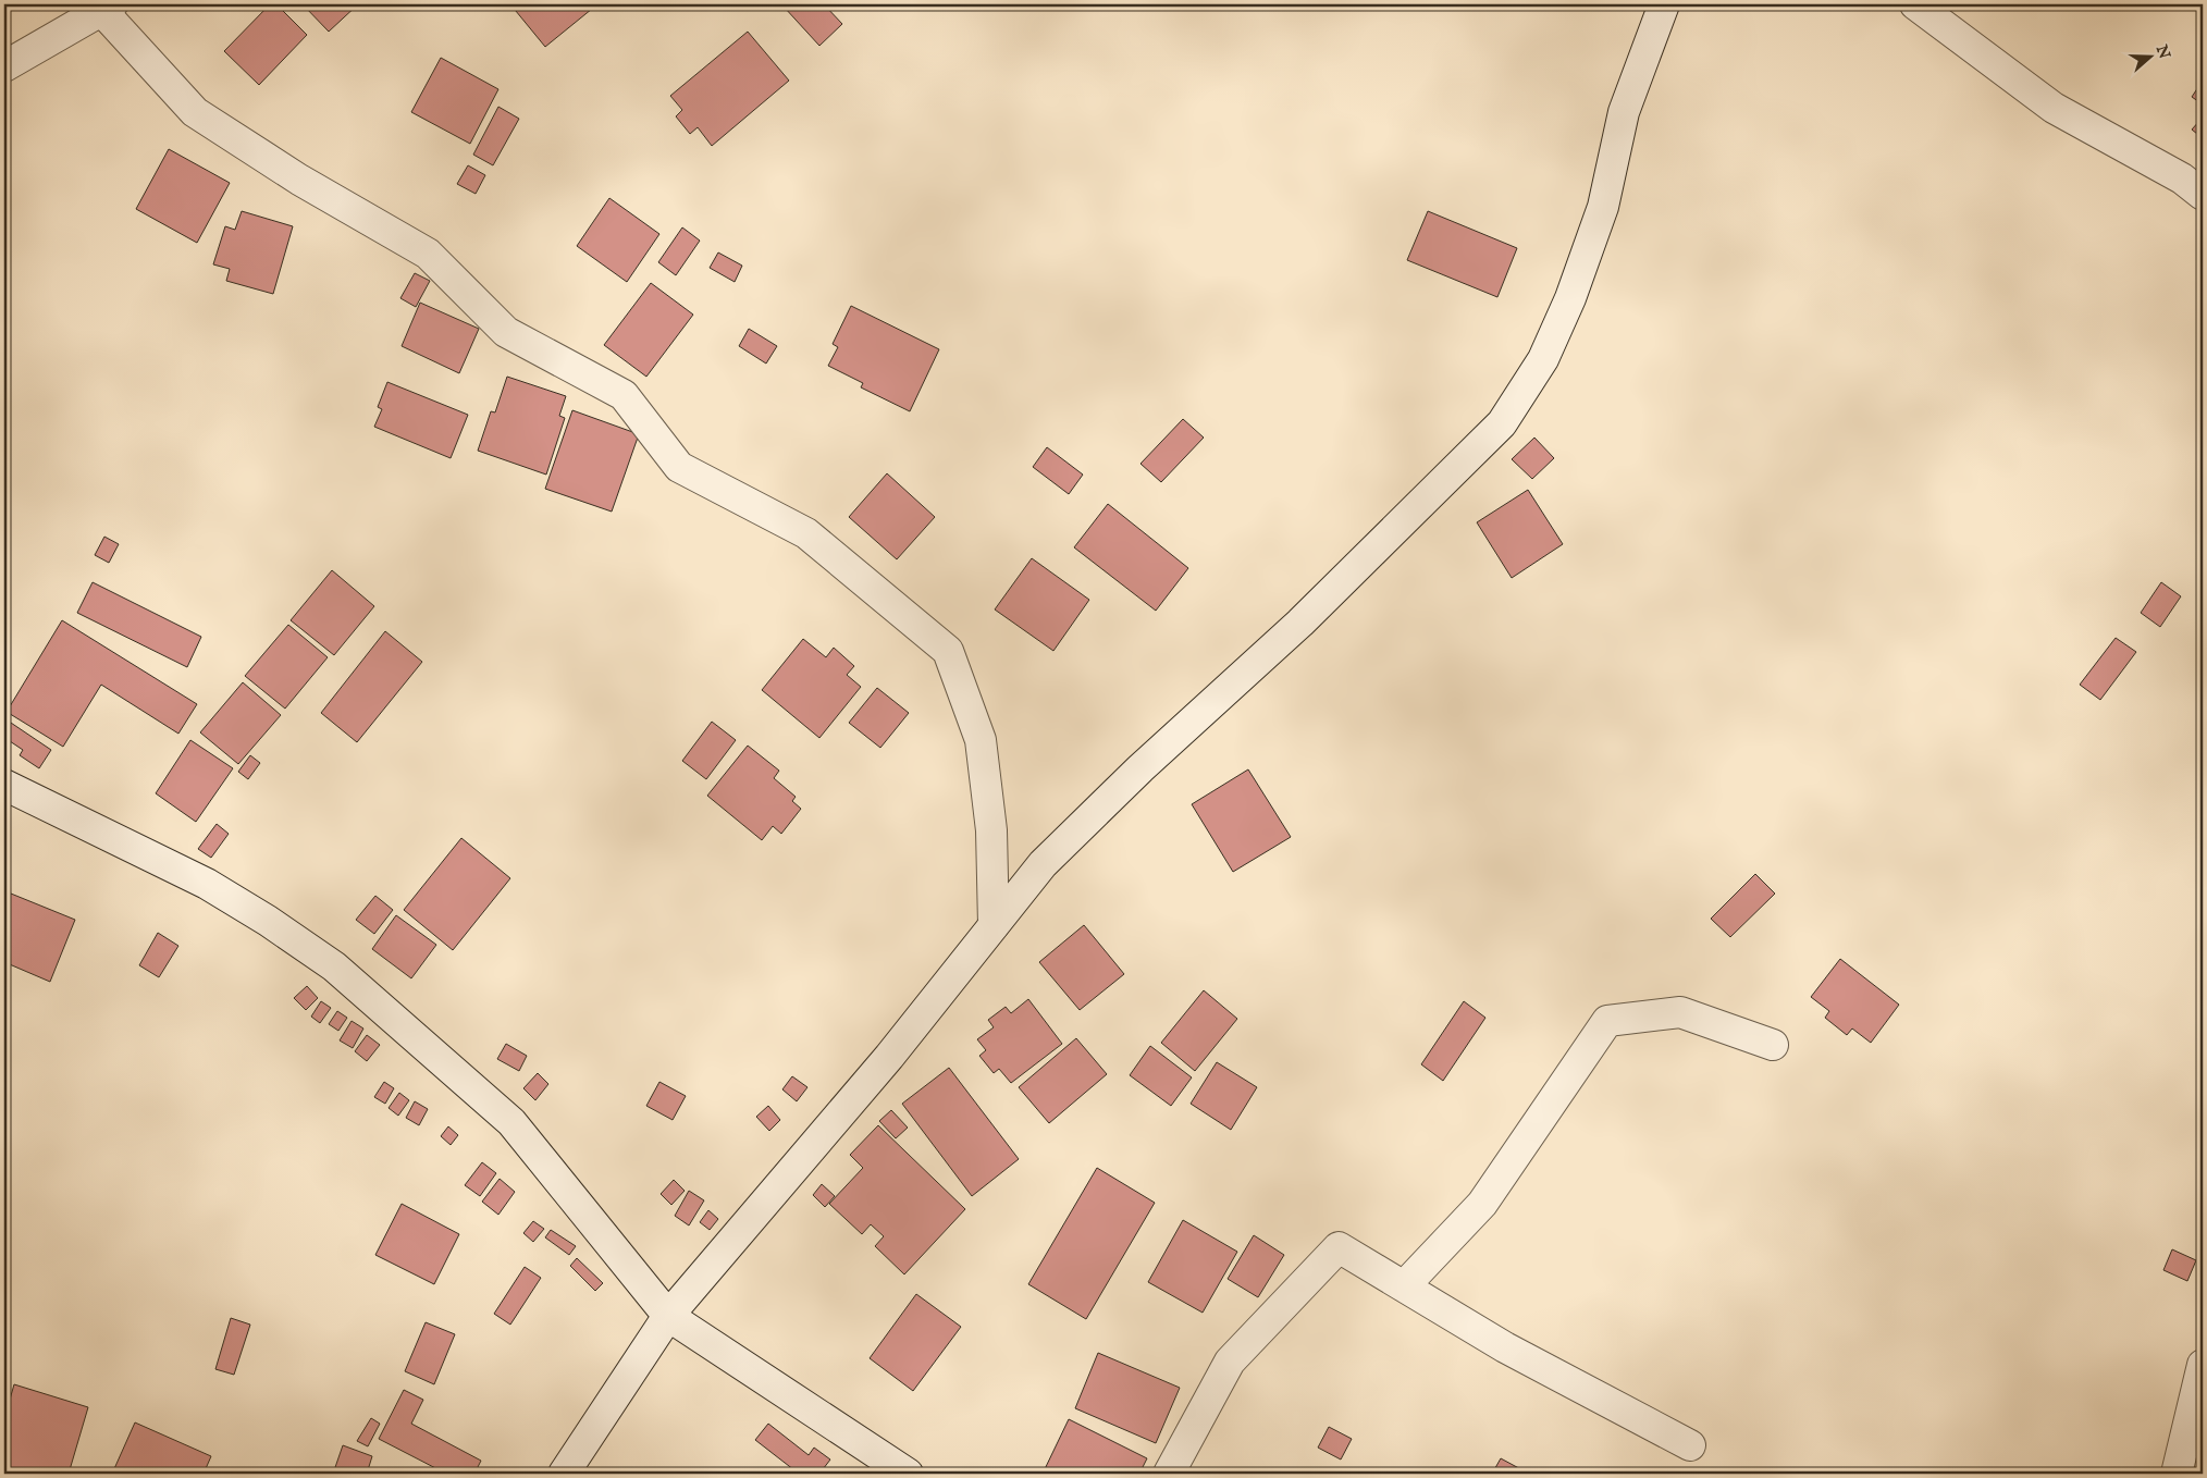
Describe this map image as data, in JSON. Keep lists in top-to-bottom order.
{
  "north": "right"
}
